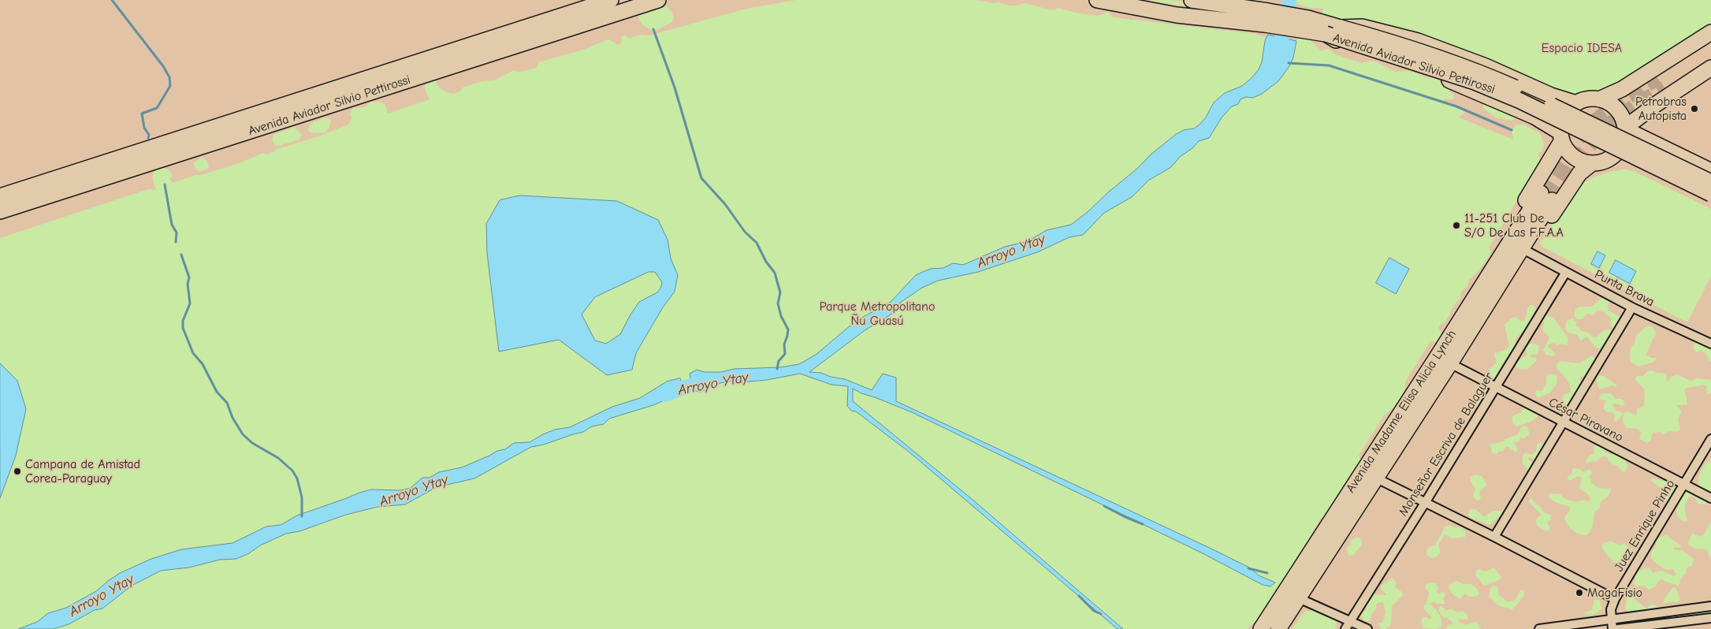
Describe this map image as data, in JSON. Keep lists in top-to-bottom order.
{
  "streets": {
    "highway": ["Avenida Aviador Silvio Pettirossi", "Avenida Madame Elisa Alicia Lynch"],
    "street": [
      "Punta Brava",
      "César Piravano",
      "Monseñor Escriva de Balaguer",
      "Juez Enrique Pinho"
    ]
  },
  "crossings": [
    ["Punta Brava", "Monseñor Escriva de Balaguer"],
    ["Avenida Madame Elisa Alicia Lynch", "César Piravano"],
    ["César Piravano", "Monseñor Escriva de Balaguer"],
    ["César Piravano", "Juez Enrique Pinho"]
  ],
  "water": ["Arroyo Ytay"],
  "parks": ["Espacio IDESA", "Parque Metropolitano Ñu Guasú"],
  "places": [
    "Petrobras Autopista",
    "11-251 Club De S/O De Las F.F.A.A",
    "Campana de Amistad Corea-Paraguay",
    "MagaFisio"
  ]
}
